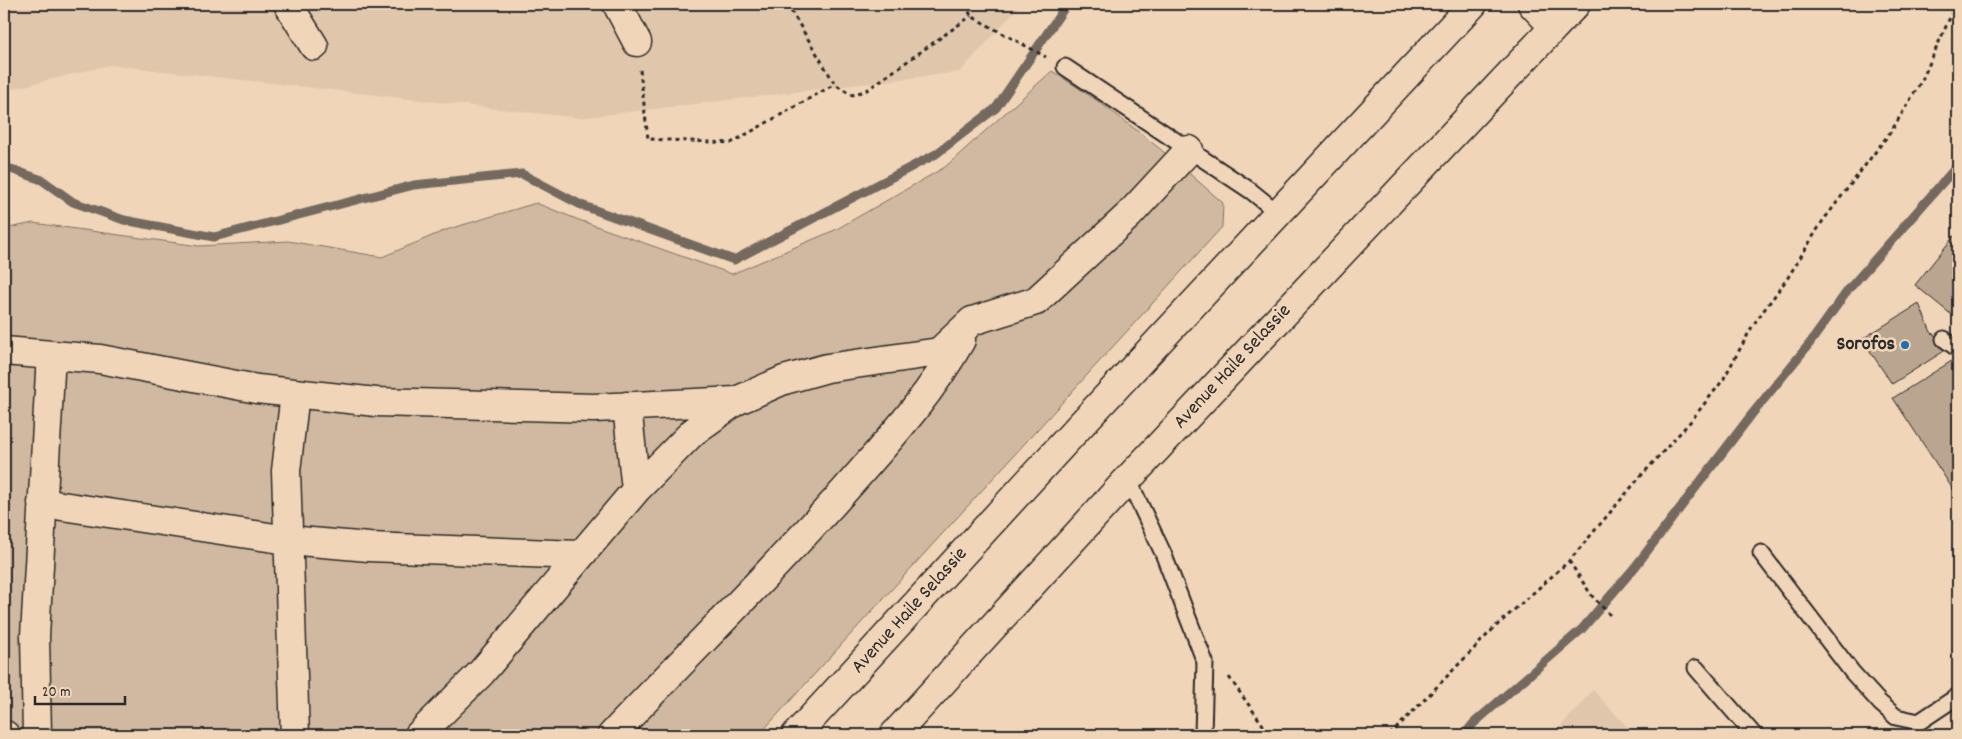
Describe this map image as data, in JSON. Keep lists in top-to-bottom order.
{
  "streets": {
    "street": ["Avenue Haile Selassie"]
  },
  "places": ["Sorofos"],
  "scale_bar": "20 m"
}
